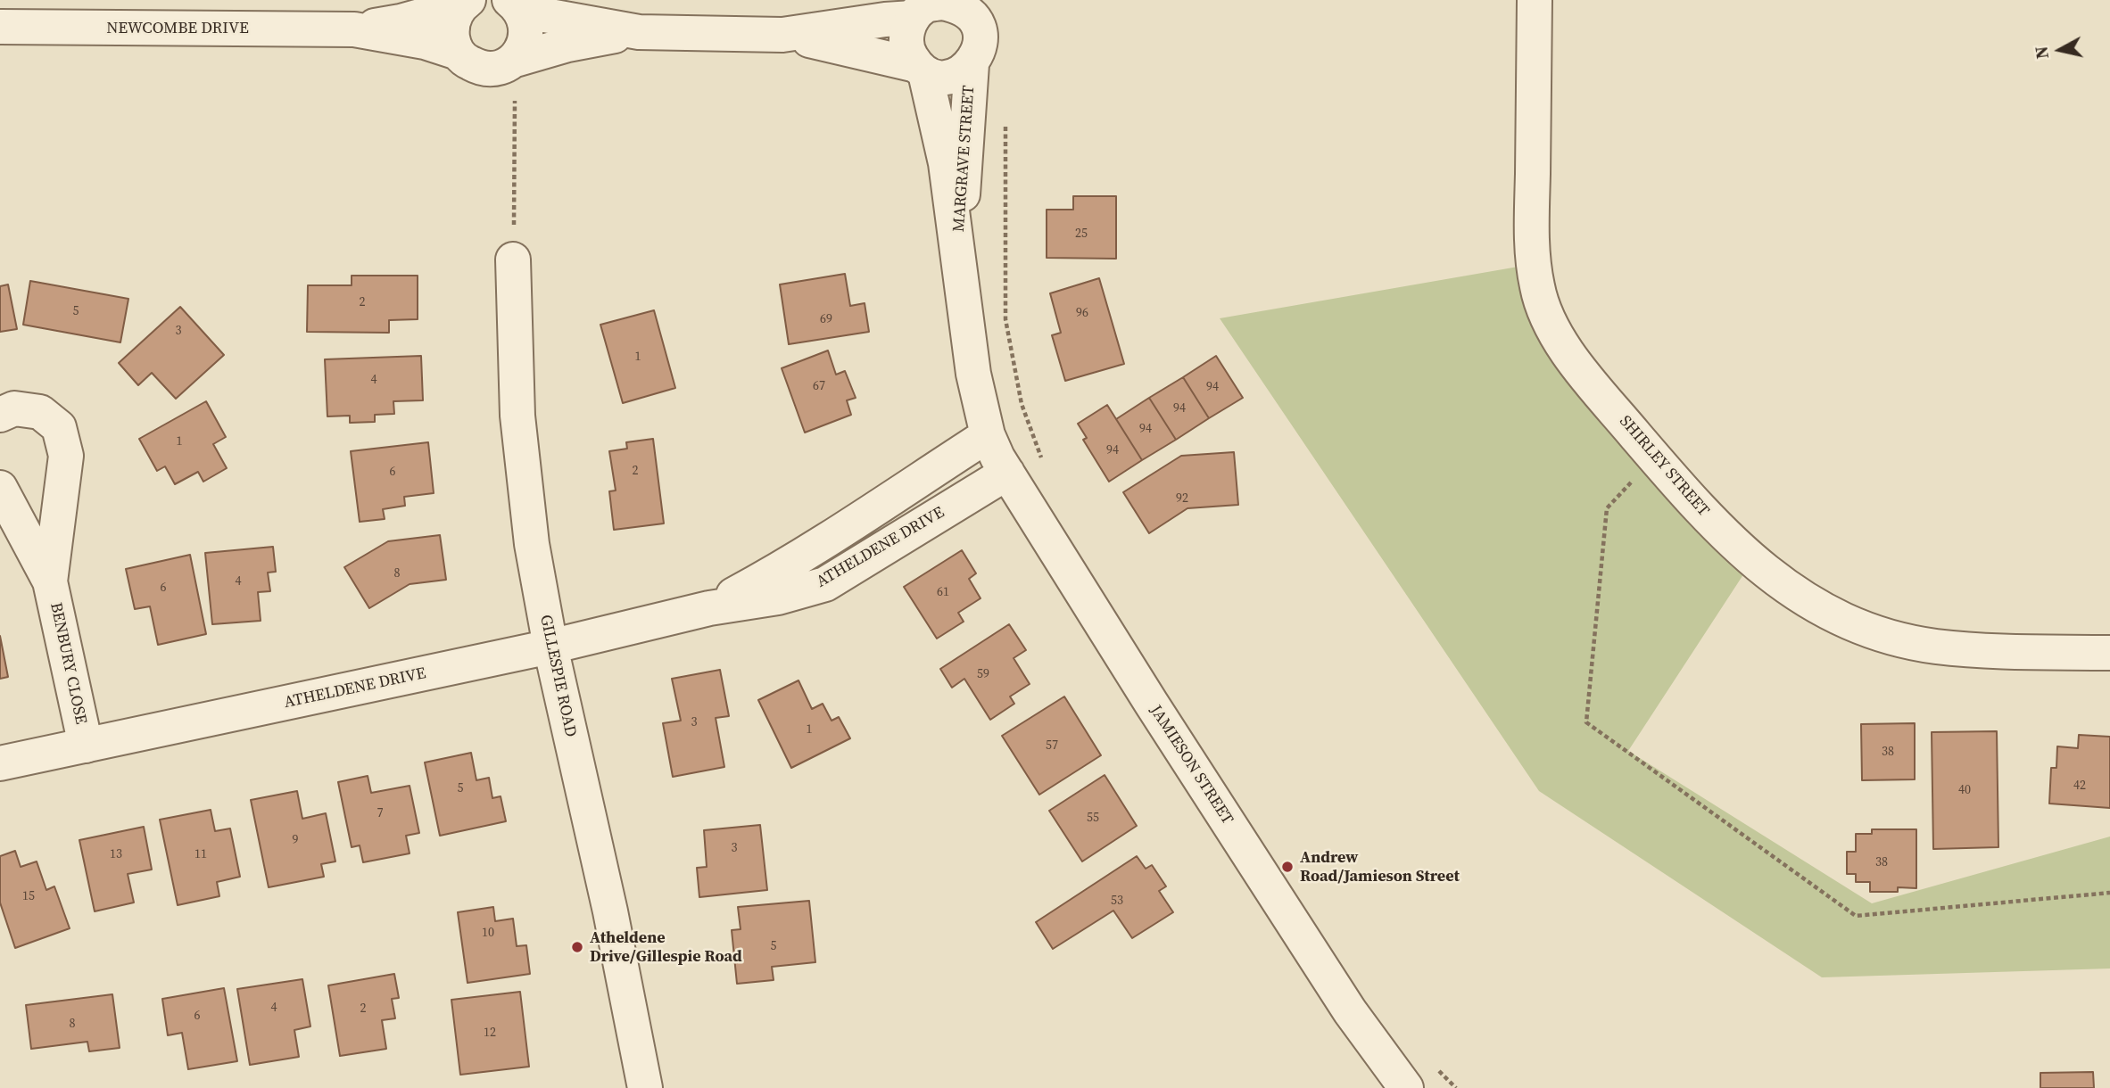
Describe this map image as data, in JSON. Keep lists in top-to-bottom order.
{
  "streets": {
    "street": [
      "NEWCOMBE DRIVE",
      "MARGRAVE STREET",
      "SHIRLEY STREET",
      "ATHELDENE DRIVE",
      "BENBURY CLOSE",
      "GILLESPIE ROAD",
      "JAMIESON STREET"
    ]
  },
  "crossings": [
    ["MARGRAVE STREET", "ATHELDENE DRIVE"],
    ["MARGRAVE STREET", "JAMIESON STREET"],
    ["ATHELDENE DRIVE", "BENBURY CLOSE"],
    ["ATHELDENE DRIVE", "GILLESPIE ROAD"],
    ["ATHELDENE DRIVE", "JAMIESON STREET"]
  ],
  "places": ["Andrew Road/Jamieson Street", "Atheldene Drive/Gillespie Road"],
  "house_numbers": [
    "25",
    "2",
    "5",
    "96",
    "69",
    "3",
    "1",
    "4",
    "67",
    "94",
    "94",
    "94",
    "1",
    "94",
    "2",
    "6",
    "92",
    "8",
    "4",
    "6",
    "61",
    "59",
    "3",
    "1",
    "57",
    "38",
    "42",
    "5",
    "40",
    "7",
    "55",
    "9",
    "3",
    "13",
    "11",
    "38",
    "15",
    "53",
    "10",
    "5",
    "4",
    "2",
    "6",
    "8",
    "12"
  ],
  "north": "left"
}
